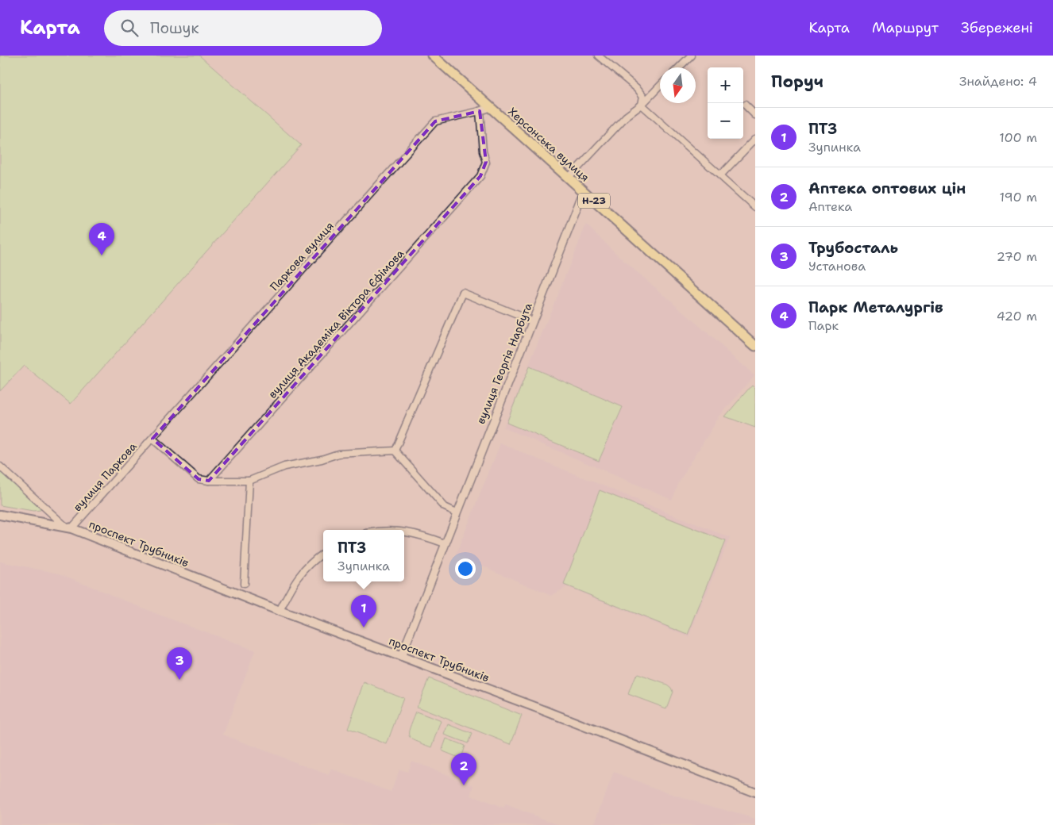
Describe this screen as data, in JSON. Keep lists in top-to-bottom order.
{
  "streets": {
    "main road": ["Херсонська вулиця", "Н-23", "проспект Трубників"],
    "street": [
      "Паркова вулиця",
      "вулиця Академіка Віктора Єфімова",
      "вулиця Георгія Нарбута",
      "вулиця Паркова"
    ]
  },
  "crossings": [
    ["Херсонська вулиця", "Паркова вулиця"],
    ["Херсонська вулиця", "вулиця Георгія Нарбута"],
    ["Паркова вулиця", "вулиця Академіка Віктора Єфімова"],
    ["Паркова вулиця", "вулиця Паркова"],
    ["вулиця Георгія Нарбута", "проспект Трубників"],
    ["вулиця Паркова", "проспект Трубників"]
  ],
  "north": "bottom",
  "page": {
    "header": "Карта",
    "search": "Пошук",
    "nav": ["Карта", "Маршрут", "Збережені"],
    "heading": ["Поруч", "Знайдено: 4"],
    "map_buttons": ["+", "−"],
    "list": [
      {
        "mark": "1",
        "name": "ПТЗ",
        "note": "Зупинка",
        "value": "100 m"
      },
      {
        "mark": "2",
        "name": "Аптека оптових цін",
        "note": "Аптека",
        "value": "190 m"
      },
      {
        "mark": "3",
        "name": "Трубосталь",
        "note": "Установа",
        "value": "270 m"
      },
      {
        "mark": "4",
        "name": "Парк Металургів",
        "note": "Парк",
        "value": "420 m"
      }
    ],
    "pins": [
      "4",
      "1",
      "3",
      "2"
    ],
    "popup": ["ПТЗ", "Зупинка"]
  }
}
